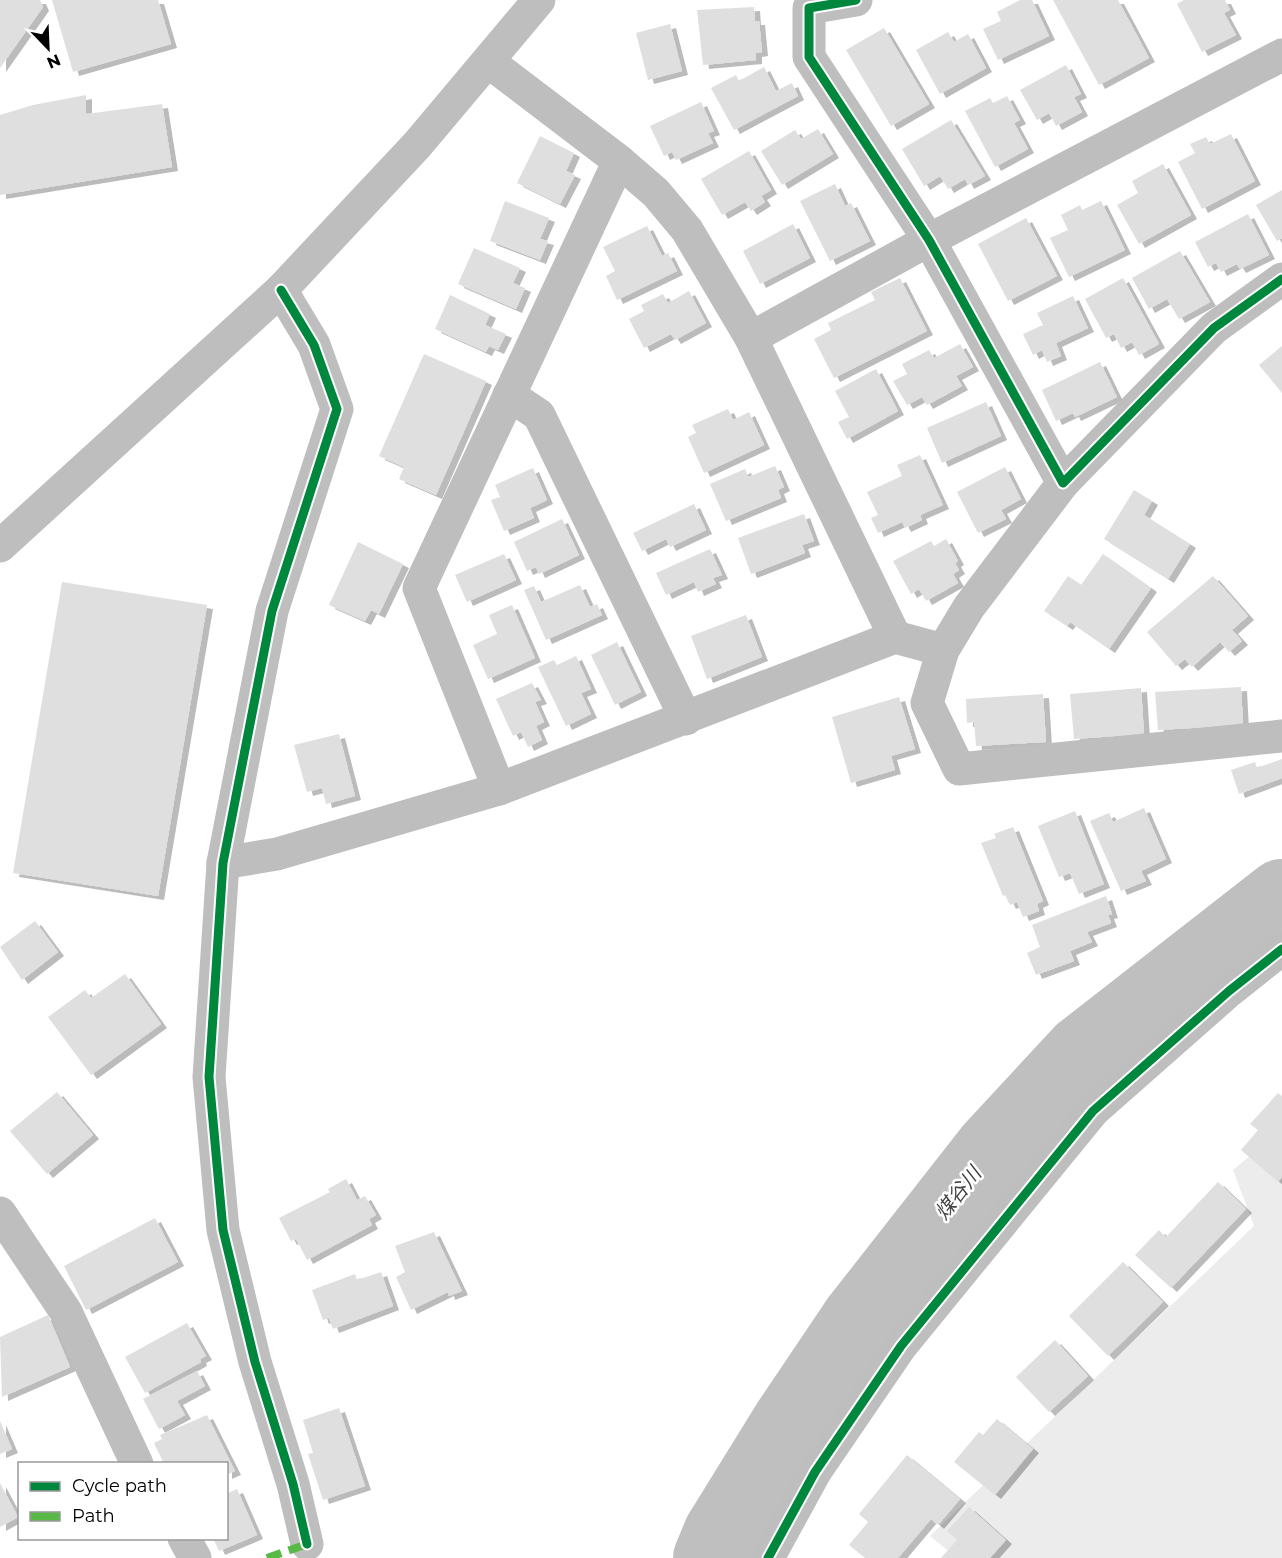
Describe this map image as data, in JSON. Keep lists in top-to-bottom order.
{
  "water": ["煤谷川"],
  "legend": ["Cycle path", "Path"],
  "north": "bottom right"
}
